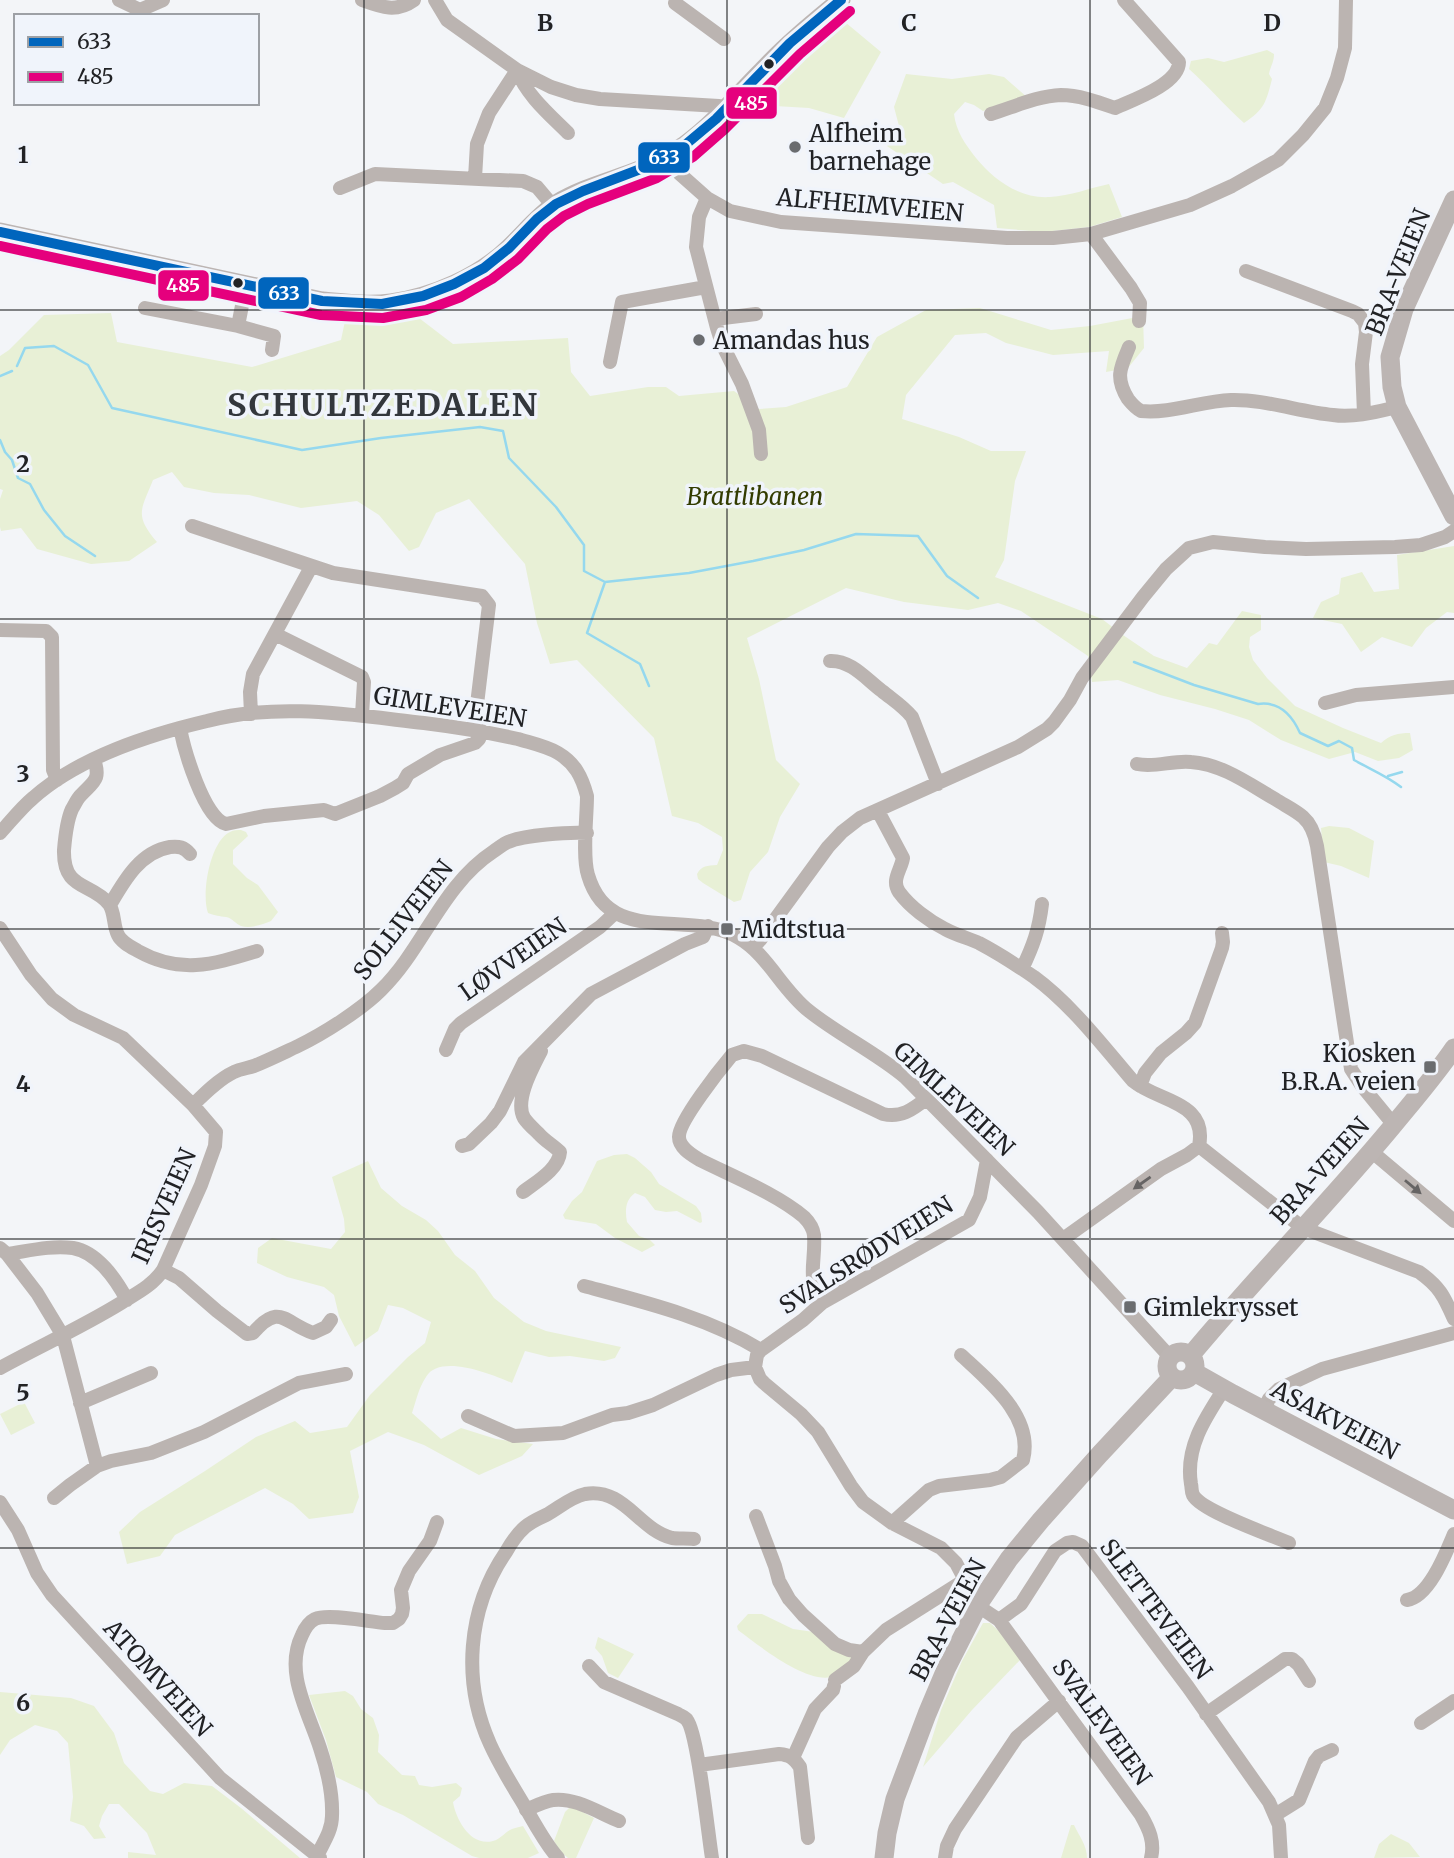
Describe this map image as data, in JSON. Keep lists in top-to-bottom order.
{
  "streets": {
    "main road": ["BRA-VEIEN", "ASAKVEIEN"],
    "street": [
      "ALFHEIMVEIEN",
      "GIMLEVEIEN",
      "SOLLIVEIEN",
      "LØVVEIEN",
      "IRISVEIEN",
      "SVALSRØDVEIEN",
      "SLETTEVEIEN",
      "ATOMVEIEN",
      "SVALEVEIEN"
    ]
  },
  "crossings": [
    ["BRA-VEIEN", "GIMLEVEIEN"],
    ["BRA-VEIEN", "ASAKVEIEN"],
    ["GIMLEVEIEN", "SOLLIVEIEN"],
    ["GIMLEVEIEN", "LØVVEIEN"],
    ["GIMLEVEIEN", "SVALSRØDVEIEN"],
    ["GIMLEVEIEN", "ASAKVEIEN"],
    ["SOLLIVEIEN", "IRISVEIEN"],
    ["SLETTEVEIEN", "SVALEVEIEN"]
  ],
  "districts": ["SCHULTZEDALEN"],
  "parks": ["Brattlibanen"],
  "places": {
    "other": ["Alfheim barnehage", "Amandas hus"],
    "transit": ["Midtstua", "Kiosken B.R.A. veien", "Gimlekrysset"]
  },
  "lines": ["transit line 633", "transit line 485"],
  "legend": ["633", "485"],
  "grid": {
    "columns": ["B", "C", "D"],
    "rows": [
      "1",
      "2",
      "3",
      "4",
      "5",
      "6"
    ]
  }
}
